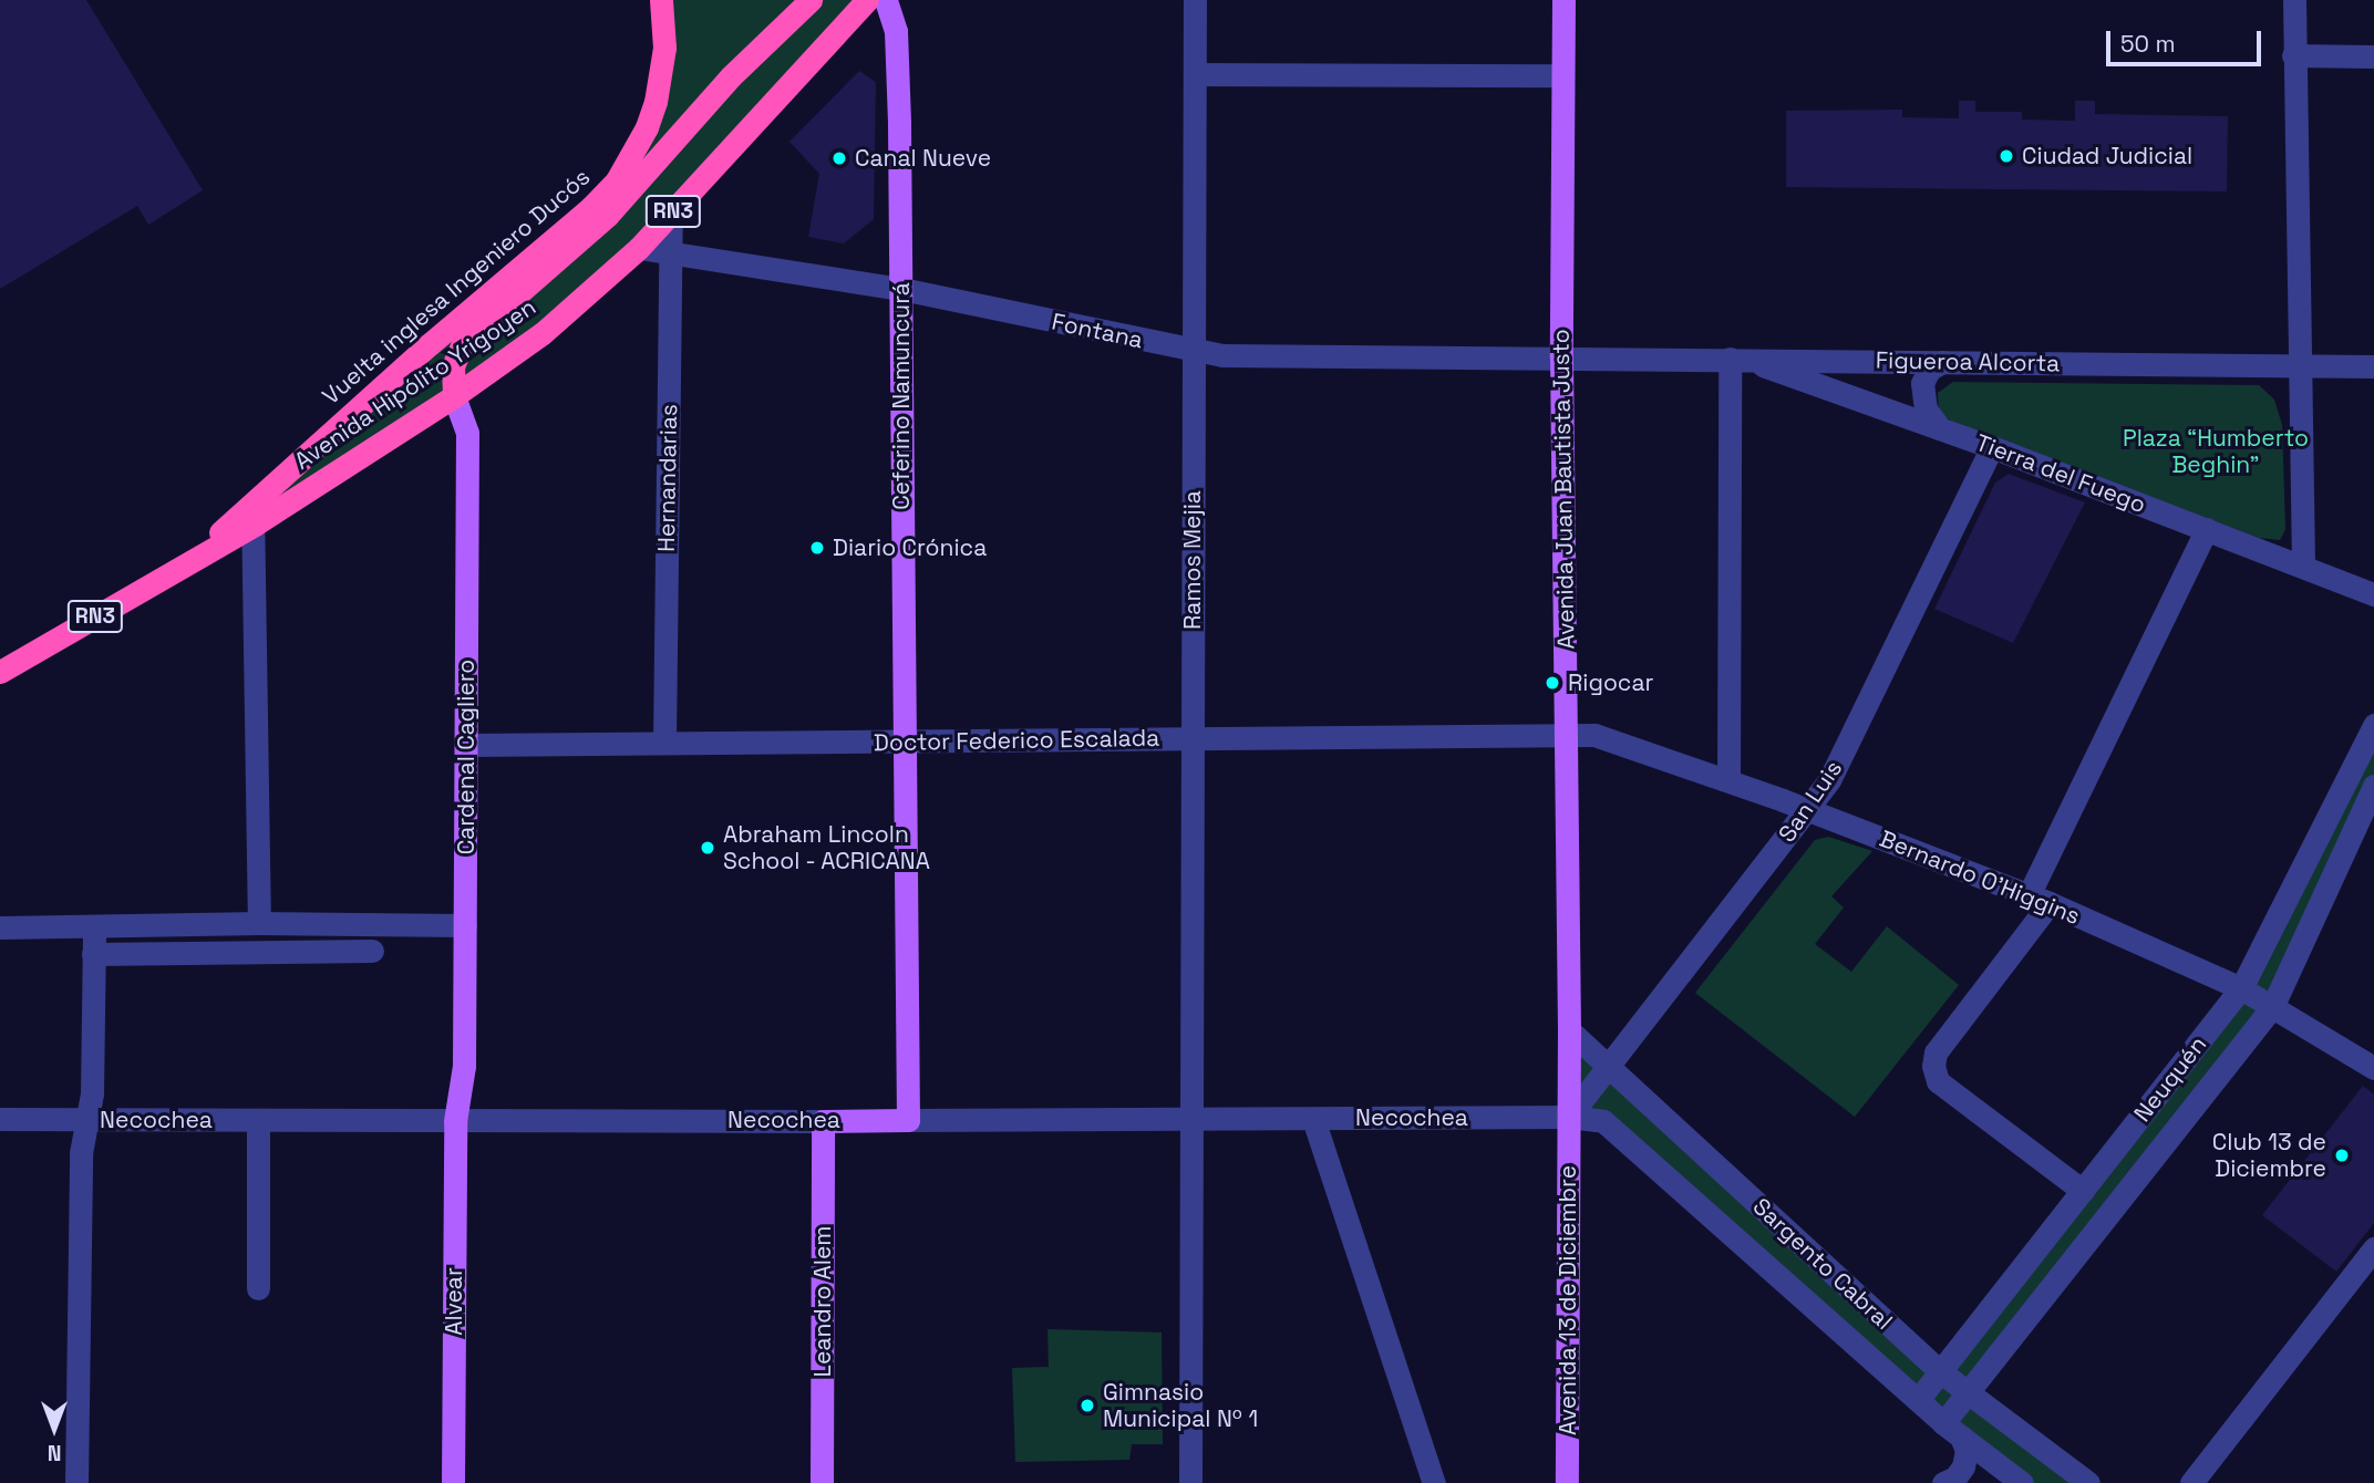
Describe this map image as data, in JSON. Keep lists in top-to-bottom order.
{
  "streets": {
    "highway": ["RN3", "Vuelta inglesa Ingeniero Ducós", "Avenida Hipólito Yrigoyen"],
    "main road": [
      "Ceferino Namuncurá",
      "Avenida Juan Bautista Justo",
      "Cardenal Cagliero",
      "Necochea",
      "Avenida 13 de Diciembre",
      "Alvear",
      "Leandro Alem"
    ],
    "street": [
      "Fontana",
      "Figueroa Alcorta",
      "Tierra del Fuego",
      "Hernandarias",
      "Ramos Mejia",
      "Doctor Federico Escalada",
      "San Luis",
      "Bernardo O'Higgins",
      "Neuquén",
      "Sargento Cabral"
    ]
  },
  "crossings": [
    ["Vuelta inglesa Ingeniero Ducós", "Avenida Hipólito Yrigoyen"],
    ["Fontana", "Figueroa Alcorta"],
    ["Fontana", "Avenida Hipólito Yrigoyen"],
    ["Fontana", "Ceferino Namuncurá"],
    ["Fontana", "Hernandarias"],
    ["Fontana", "Avenida Juan Bautista Justo"],
    ["Fontana", "Ramos Mejia"],
    ["Figueroa Alcorta", "Tierra del Fuego"],
    ["Figueroa Alcorta", "Avenida Juan Bautista Justo"],
    ["Avenida Hipólito Yrigoyen", "Hernandarias"],
    ["Avenida Hipólito Yrigoyen", "Cardenal Cagliero"],
    ["Ceferino Namuncurá", "Doctor Federico Escalada"],
    ["Ceferino Namuncurá", "Necochea"],
    ["Tierra del Fuego", "San Luis"],
    ["Hernandarias", "Doctor Federico Escalada"],
    ["Avenida Juan Bautista Justo", "Doctor Federico Escalada"],
    ["Avenida Juan Bautista Justo", "San Luis"],
    ["Avenida Juan Bautista Justo", "Bernardo O'Higgins"],
    ["Avenida Juan Bautista Justo", "Necochea"],
    ["Avenida Juan Bautista Justo", "Sargento Cabral"],
    ["Avenida Juan Bautista Justo", "Avenida 13 de Diciembre"],
    ["Ramos Mejia", "Doctor Federico Escalada"],
    ["Ramos Mejia", "Necochea"],
    ["Doctor Federico Escalada", "Cardenal Cagliero"],
    ["Doctor Federico Escalada", "Bernardo O'Higgins"],
    ["Cardenal Cagliero", "Necochea"],
    ["Cardenal Cagliero", "Alvear"],
    ["San Luis", "Bernardo O'Higgins"],
    ["San Luis", "Necochea"],
    ["San Luis", "Sargento Cabral"],
    ["San Luis", "Avenida 13 de Diciembre"],
    ["Bernardo O'Higgins", "Neuquén"],
    ["Neuquén", "Necochea"],
    ["Neuquén", "Sargento Cabral"],
    ["Necochea", "Avenida 13 de Diciembre"],
    ["Necochea", "Alvear"],
    ["Necochea", "Leandro Alem"]
  ],
  "parks": ["Plaza “Humberto Beghin”"],
  "places": [
    "Ciudad Judicial",
    "Canal Nueve",
    "Diario Crónica",
    "Rigocar",
    "Abraham Lincoln School - ACRICANA",
    "Club 13 de Diciembre",
    "Gimnasio Municipal Nº 1"
  ],
  "scale_bar": "50 m",
  "north": "bottom"
}
